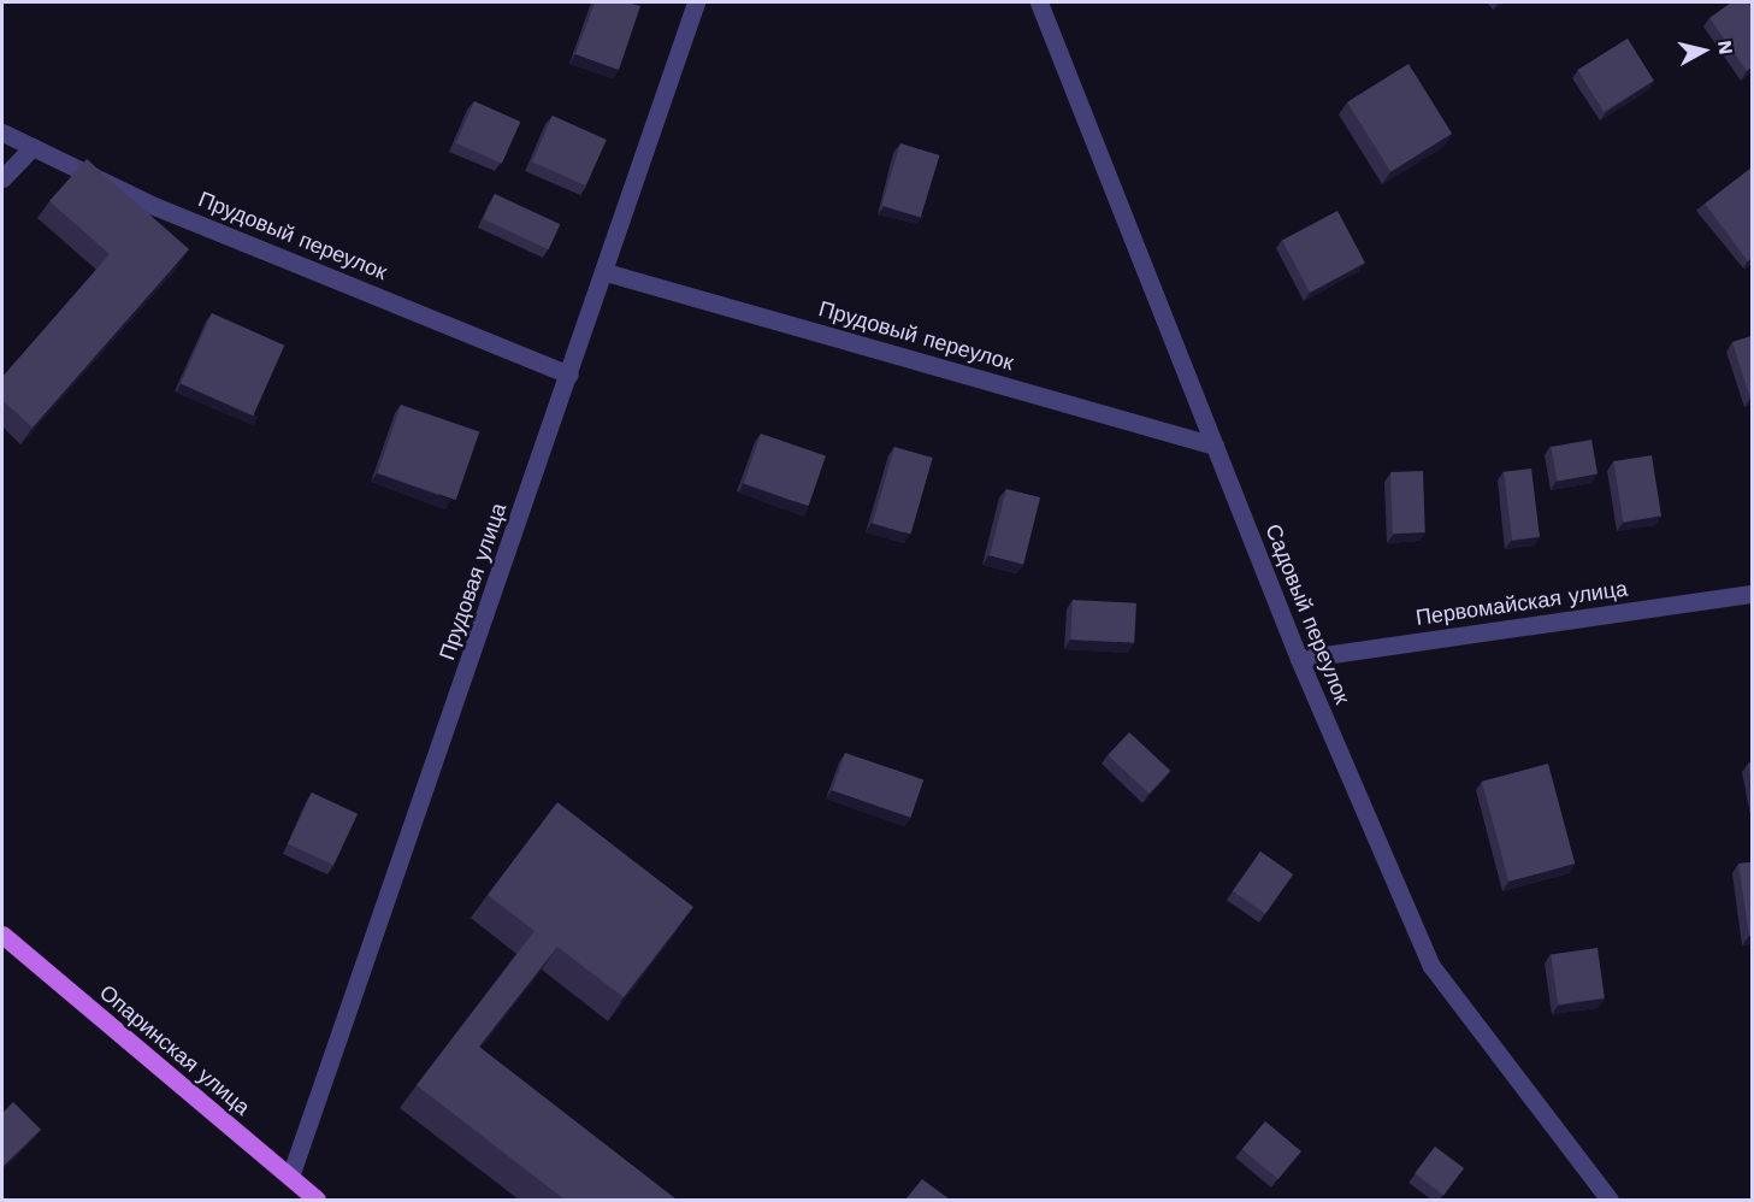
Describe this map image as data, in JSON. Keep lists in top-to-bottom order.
{
  "streets": {
    "main road": ["Опаринская улица"],
    "street": [
      "Прудовый переулок",
      "Прудовая улица",
      "Первомайская улица",
      "Садовый переулок"
    ]
  },
  "crossings": [
    ["Прудовый переулок", "Прудовая улица"],
    ["Прудовый переулок", "Садовый переулок"],
    ["Прудовая улица", "Опаринская улица"],
    ["Первомайская улица", "Садовый переулок"]
  ],
  "north": "right"
}
